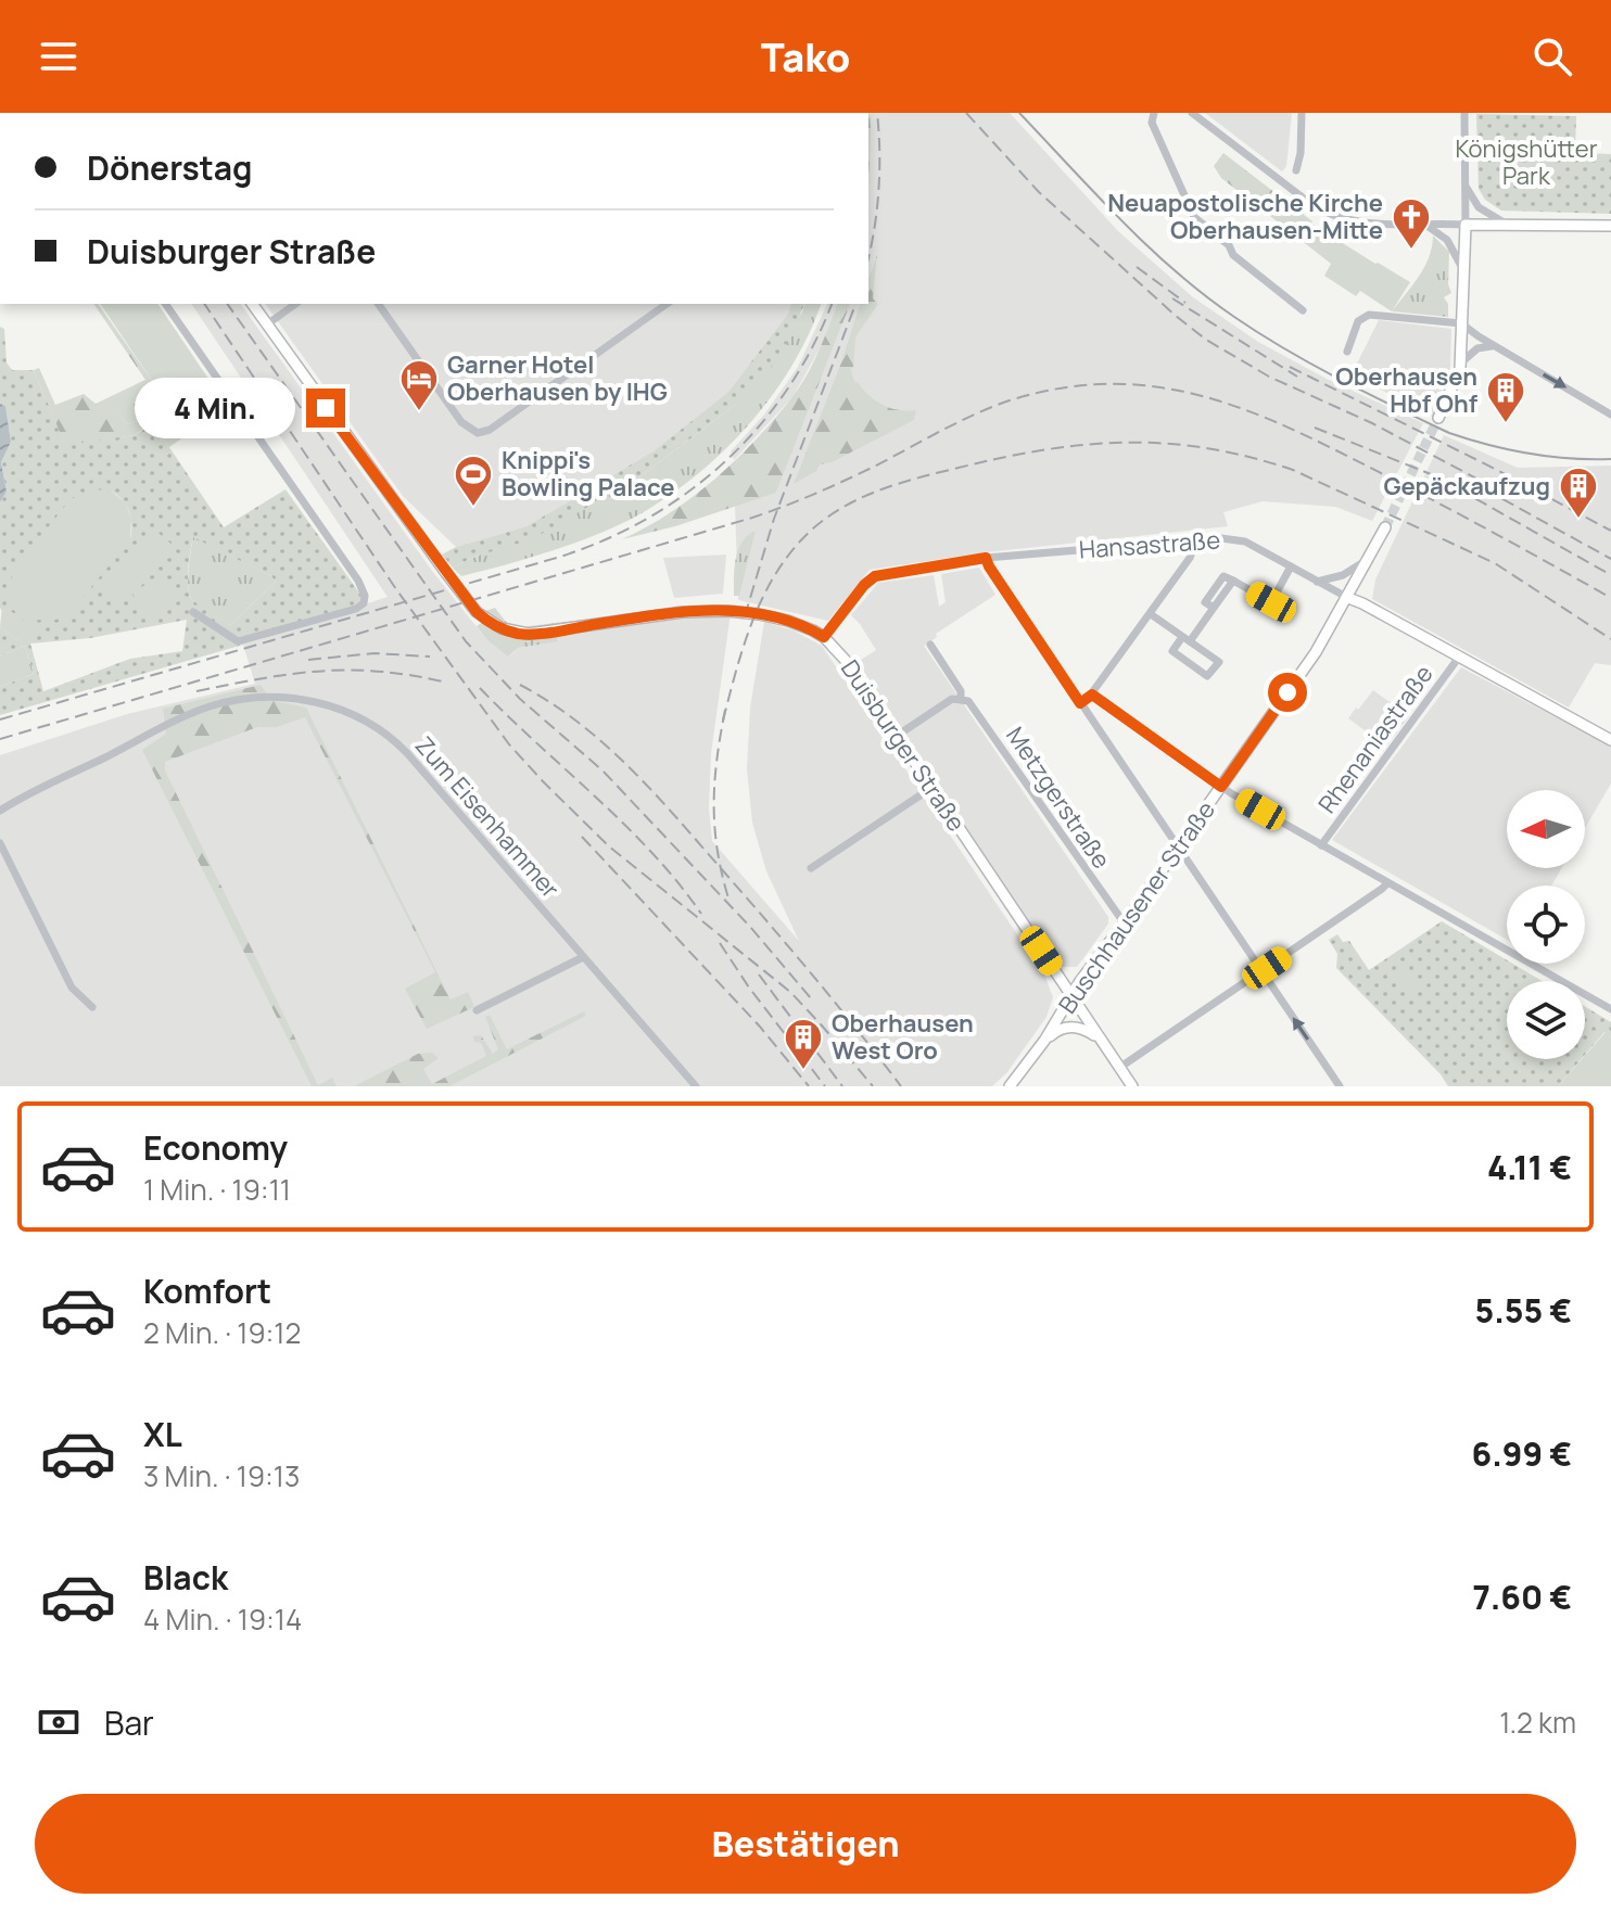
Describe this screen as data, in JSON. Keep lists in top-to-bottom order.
{
  "streets": {
    "main road": ["Hansastraße", "Duisburger Straße", "Buschhausener Straße"],
    "street": ["Rhenaniastraße", "Metzgerstraße", "Zum Eisenhammer"]
  },
  "crossings": [
    ["Hansastraße", "Rhenaniastraße"],
    ["Hansastraße", "Duisburger Straße"],
    ["Hansastraße", "Buschhausener Straße"],
    ["Duisburger Straße", "Buschhausener Straße"],
    ["Metzgerstraße", "Buschhausener Straße"]
  ],
  "parks": ["Königshütter Park"],
  "places": {
    "church": ["Neuapostolische Kirche Oberhausen-Mitte"],
    "hotel": ["Garner Hotel Oberhausen by IHG"],
    "building": ["Oberhausen Hbf Ohf", "Gepäckaufzug", "Oberhausen West Oro"],
    "sports": ["Knippi's Bowling Palace"]
  },
  "north": "left",
  "page": {
    "header": "Tako",
    "banner": ["Dönerstag", "Duisburger Straße"],
    "bubble": "4 Min.",
    "list": [
      {
        "name": "Economy",
        "note": "1 Min. · 19:11",
        "value": "4.11 €"
      },
      {
        "name": "Komfort",
        "note": "2 Min. · 19:12",
        "value": "5.55 €"
      },
      {
        "name": "XL",
        "note": "3 Min. · 19:13",
        "value": "6.99 €"
      },
      {
        "name": "Black",
        "note": "4 Min. · 19:14",
        "value": "7.60 €"
      }
    ],
    "pay": ["Bar", "1.2 km"],
    "buttons": "Bestätigen"
  }
}
